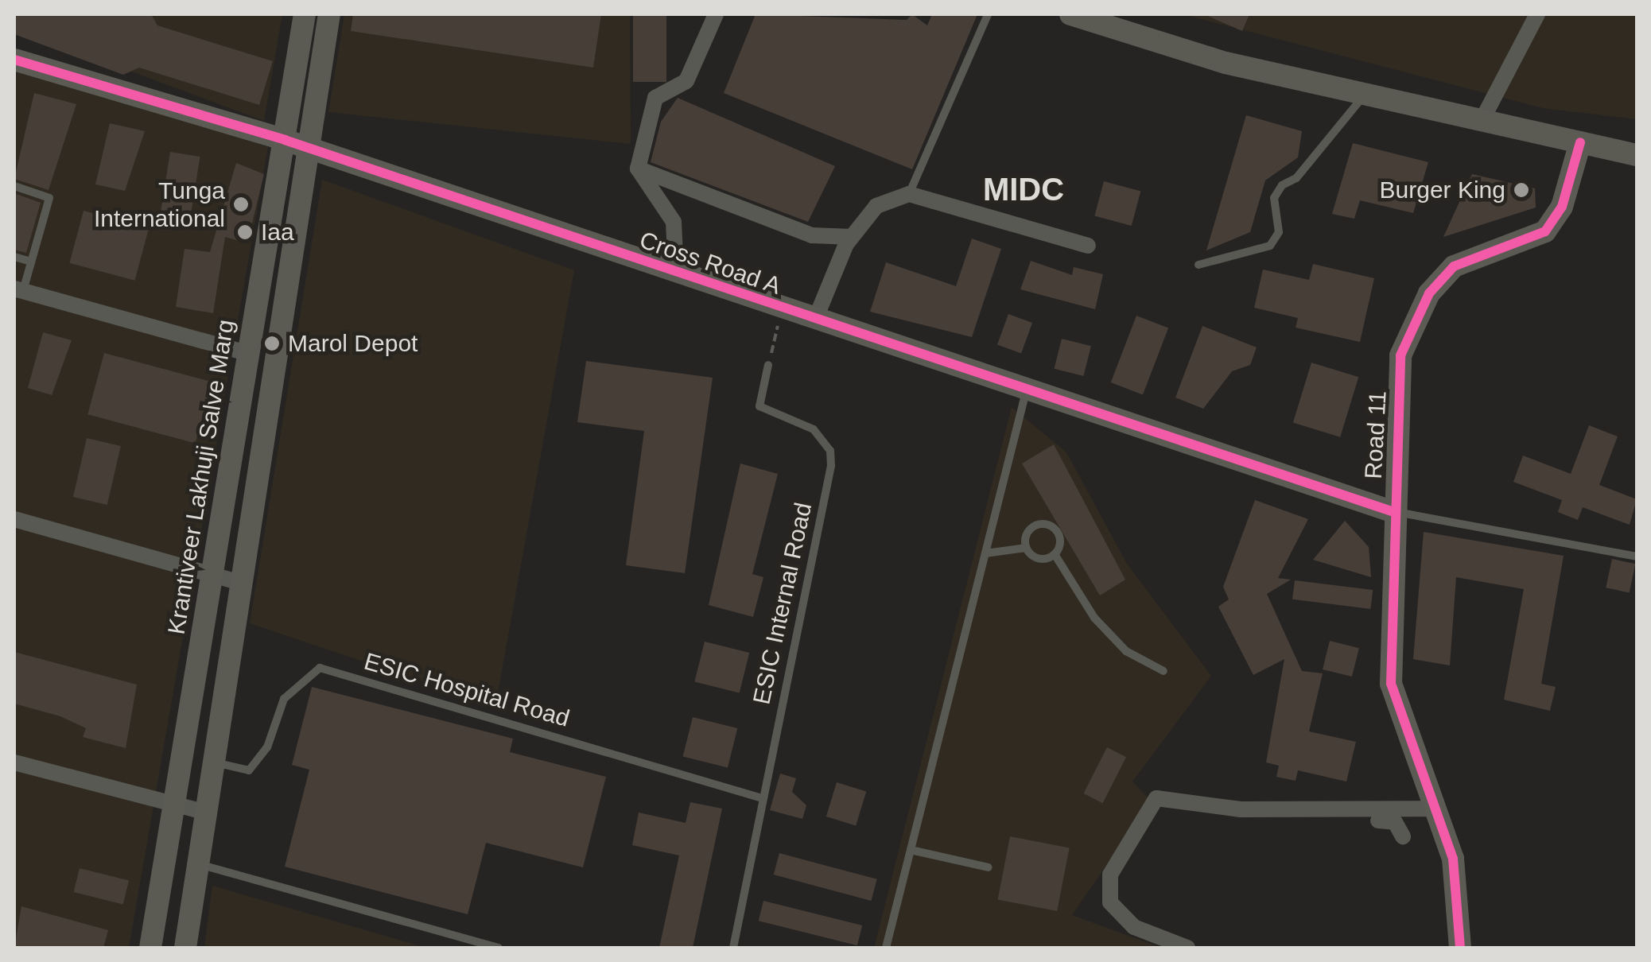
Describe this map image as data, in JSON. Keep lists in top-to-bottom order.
{
  "streets": {
    "main road": ["Cross Road A", "Road 11", "Krantiveer Lakhuji Salve Marg"],
    "lane": ["ESIC Internal Road", "ESIC Hospital Road"]
  },
  "crossings": [
    ["Cross Road A", "Road 11"],
    ["Cross Road A", "Krantiveer Lakhuji Salve Marg"],
    ["ESIC Internal Road", "ESIC Hospital Road"]
  ],
  "districts": ["MIDC"],
  "places": [
    "Burger King",
    "Tunga International",
    "Iaa",
    "Marol Depot"
  ]
}
